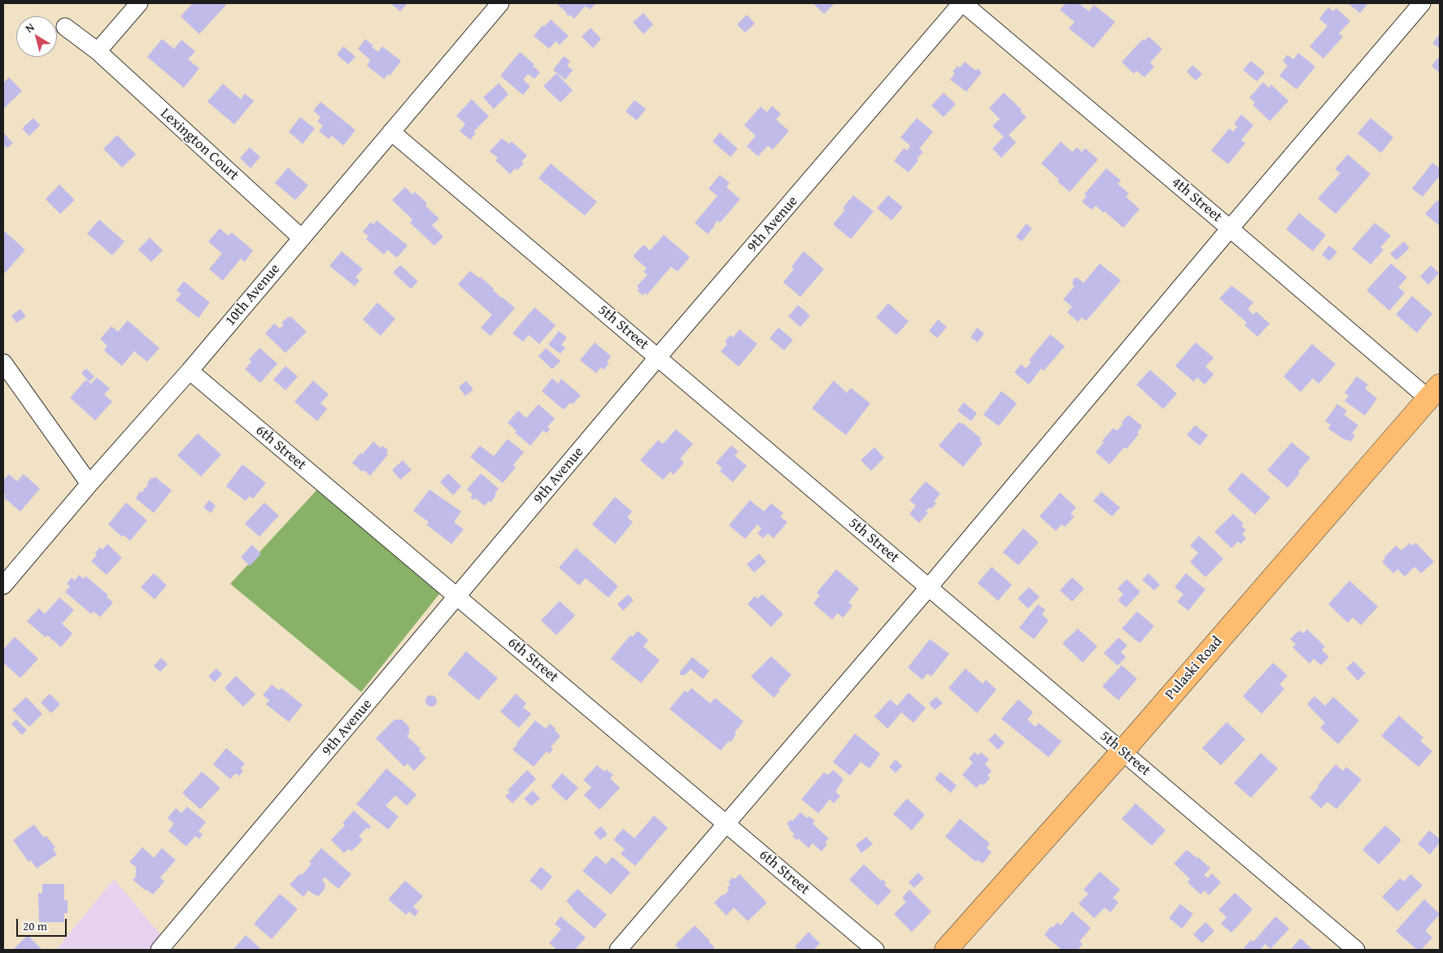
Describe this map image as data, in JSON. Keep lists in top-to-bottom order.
{
  "streets": {
    "main road": ["Pulaski Road"],
    "street": [
      "Lexington Court",
      "4th Street",
      "9th Avenue",
      "10th Avenue",
      "5th Street",
      "6th Street"
    ]
  },
  "crossings": [
    ["Lexington Court", "10th Avenue"],
    ["4th Street", "9th Avenue"],
    ["4th Street", "Pulaski Road"],
    ["9th Avenue", "5th Street"],
    ["9th Avenue", "6th Street"],
    ["10th Avenue", "5th Street"],
    ["10th Avenue", "6th Street"],
    ["5th Street", "Pulaski Road"]
  ],
  "scale_bar": "20 m",
  "north": "top left"
}
